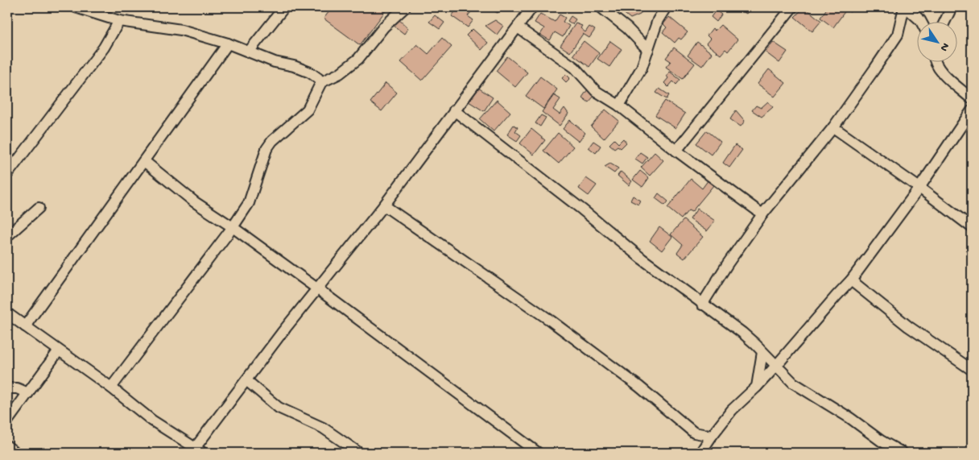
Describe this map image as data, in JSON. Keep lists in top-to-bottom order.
{
  "north": "bottom right"
}
